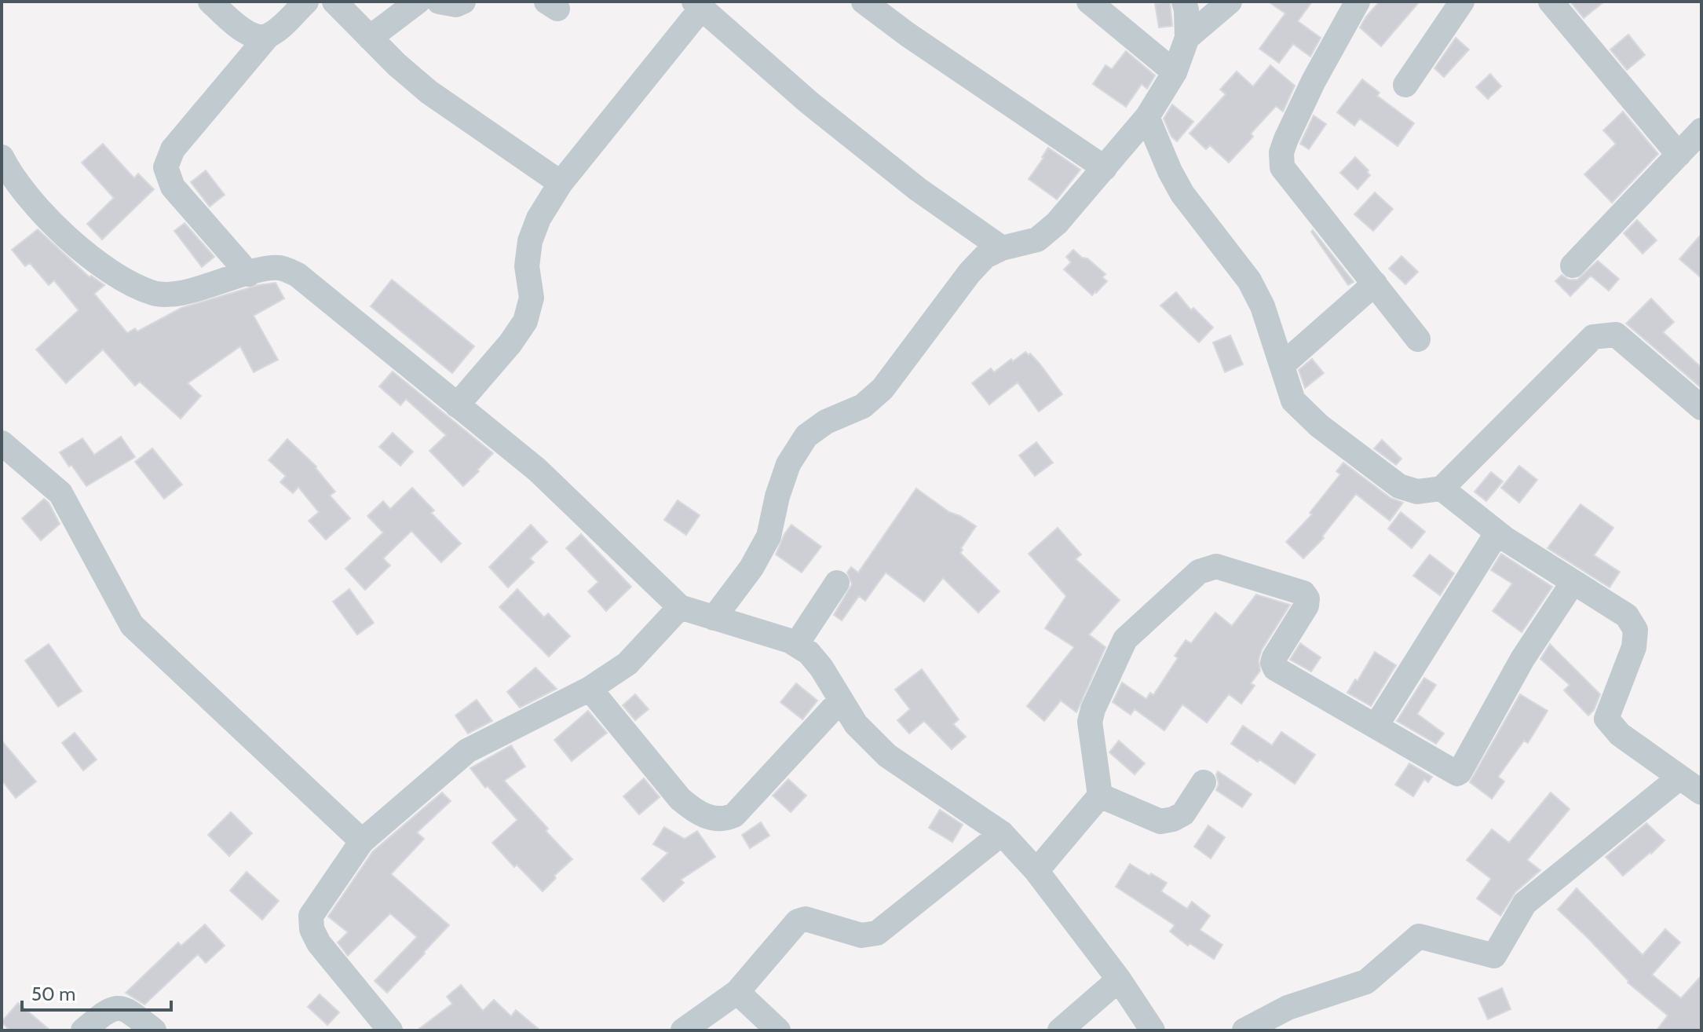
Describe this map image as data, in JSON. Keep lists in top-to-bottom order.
{
  "scale_bar": "50 m"
}
